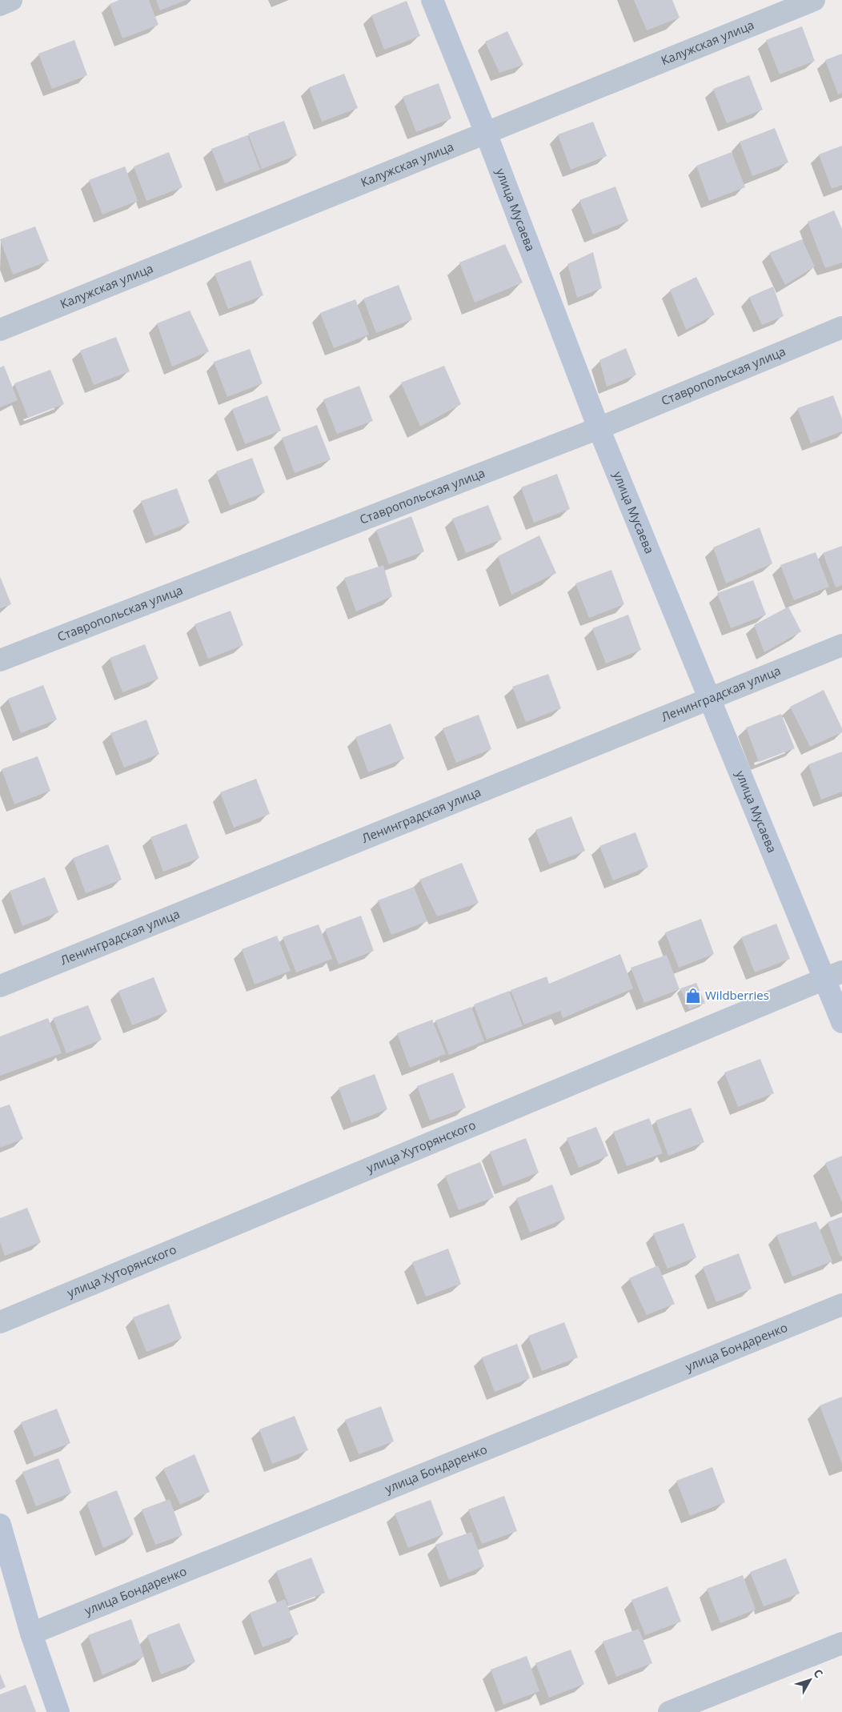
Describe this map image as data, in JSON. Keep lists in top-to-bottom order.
{
  "streets": {
    "street": [
      "Калужская улица",
      "улица Мусаева",
      "Ставропольская улица",
      "Ленинградская улица",
      "улица Хуторянского",
      "улица Бондаренко"
    ]
  },
  "crossings": [
    ["Калужская улица", "улица Мусаева"],
    ["улица Мусаева", "Ставропольская улица"],
    ["улица Мусаева", "Ленинградская улица"],
    ["улица Мусаева", "улица Хуторянского"]
  ],
  "places": {
    "shop": ["Wildberries"]
  },
  "north": "top right"
}
